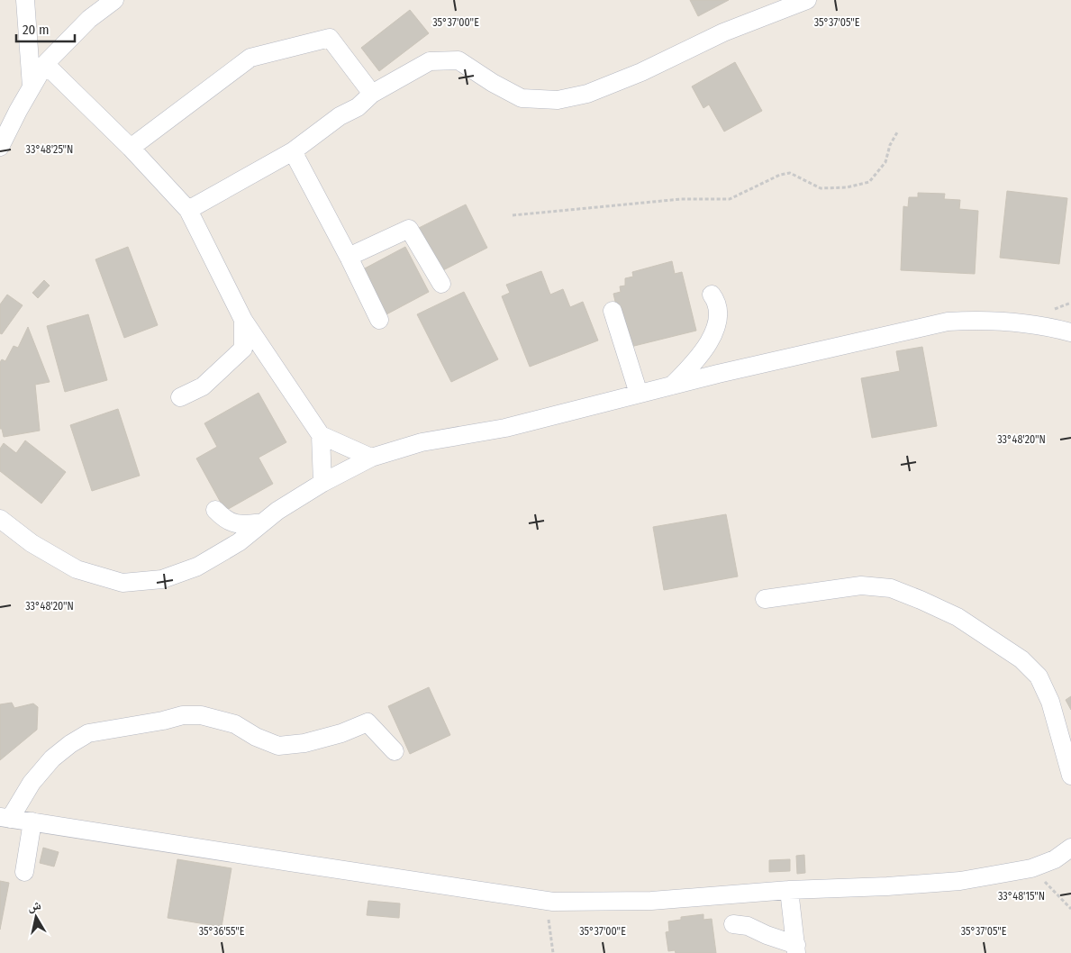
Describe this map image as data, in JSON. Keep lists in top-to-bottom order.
{
  "scale_bar": "20 m",
  "north": "top",
  "coordinates": [
    "35°37'00\"E",
    "35°37'05\"E",
    "33°48'25\"N",
    "33°48'20\"N",
    "33°48'15\"N",
    "35°36'55\"E"
  ]
}
